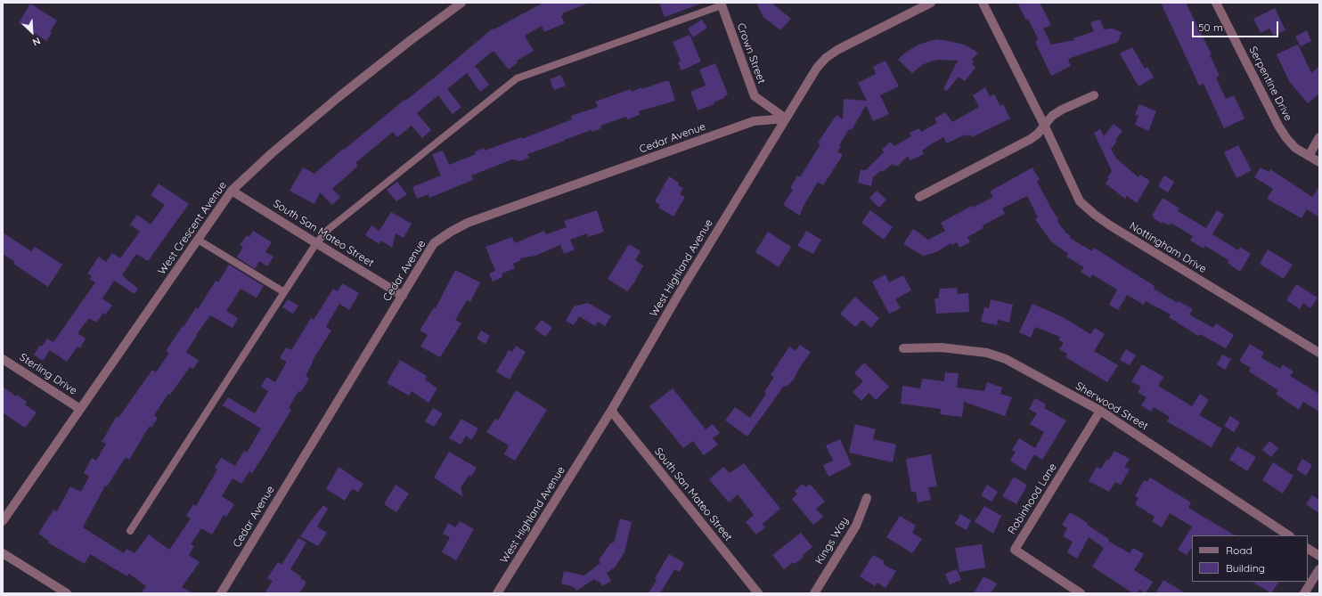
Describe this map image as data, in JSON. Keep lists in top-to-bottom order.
{
  "streets": {
    "street": [
      "Crown Street",
      "Serpentine Drive",
      "Cedar Avenue",
      "West Crescent Avenue",
      "South San Mateo Street",
      "Nottingham Drive",
      "West Highland Avenue",
      "Sterling Drive",
      "Sherwood Street",
      "Robinhood Lane",
      "Kings Way"
    ]
  },
  "crossings": [
    ["Crown Street", "Cedar Avenue"],
    ["Crown Street", "West Highland Avenue"],
    ["Cedar Avenue", "South San Mateo Street"],
    ["Cedar Avenue", "West Highland Avenue"],
    ["West Crescent Avenue", "South San Mateo Street"],
    ["West Crescent Avenue", "Sterling Drive"],
    ["South San Mateo Street", "West Highland Avenue"],
    ["Sherwood Street", "Robinhood Lane"]
  ],
  "legend": ["Road", "Building"],
  "scale_bar": "50 m",
  "north": "bottom right"
}
